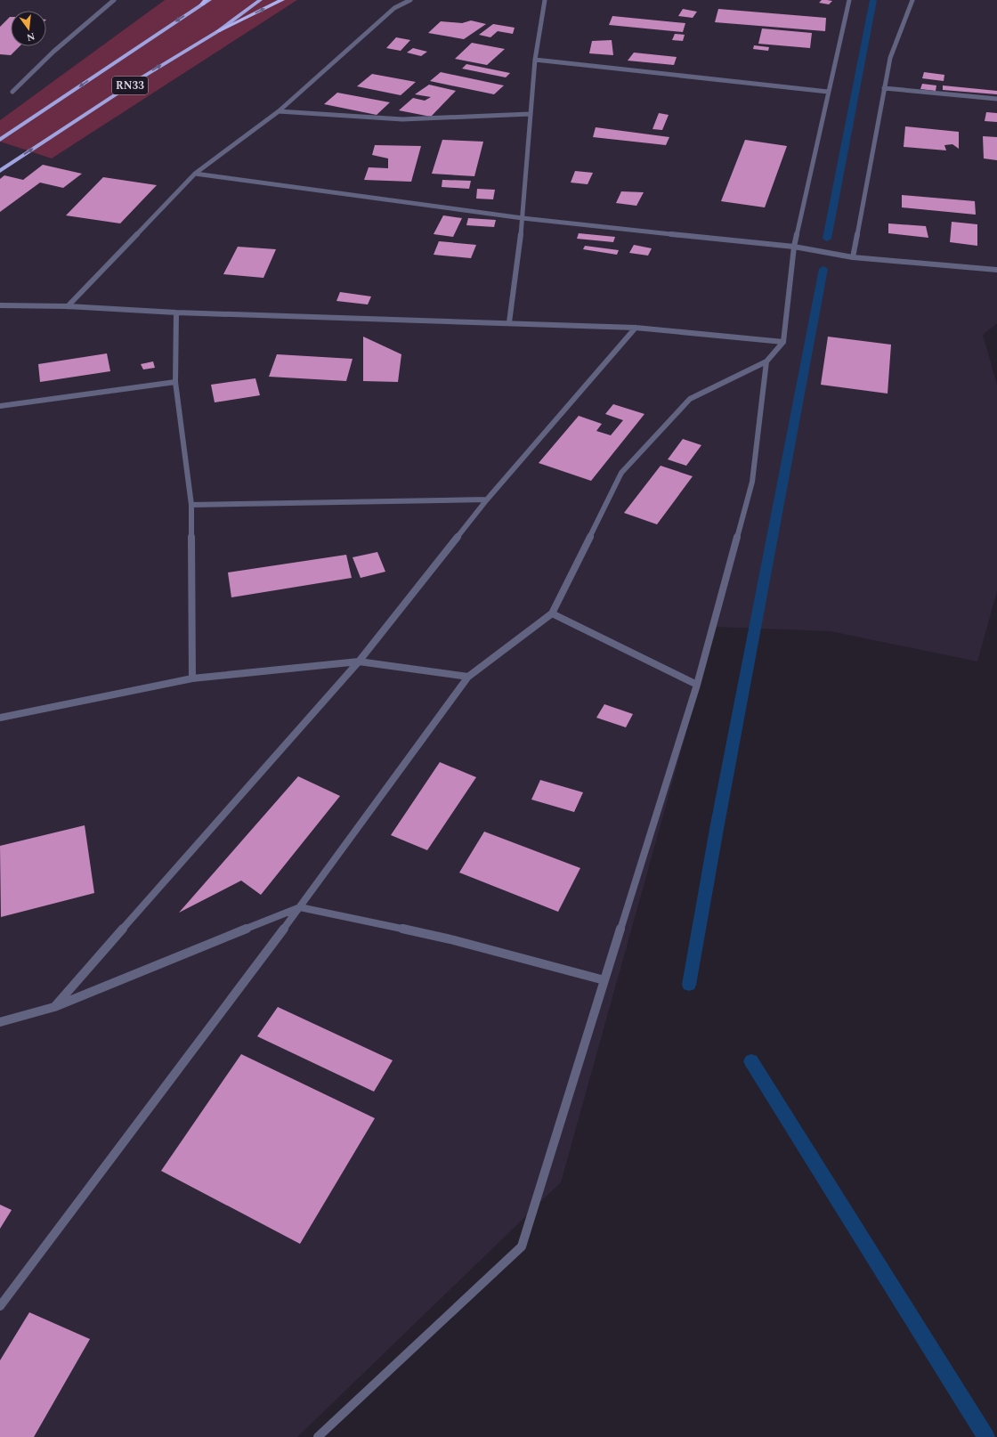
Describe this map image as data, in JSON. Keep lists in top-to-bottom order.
{
  "streets": {
    "main road": ["RN33"]
  },
  "north": "bottom"
}
